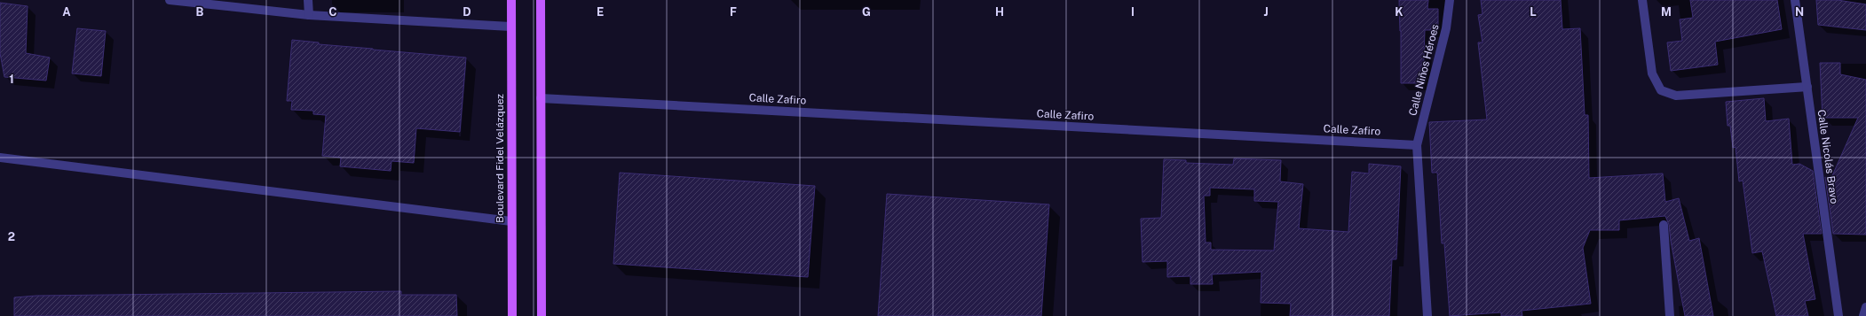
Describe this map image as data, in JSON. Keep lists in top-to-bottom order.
{
  "streets": {
    "main road": ["Boulevard Fidel Velázquez"],
    "street": ["Calle Niños Héroes", "Calle Zafiro", "Calle Nicolás Bravo"]
  },
  "crossings": [
    ["Calle Niños Héroes", "Calle Zafiro"]
  ],
  "grid": {
    "columns": [
      "A",
      "B",
      "C",
      "D",
      "E",
      "F",
      "G",
      "H",
      "I",
      "J",
      "K",
      "L",
      "M",
      "N"
    ],
    "rows": ["1", "2"]
  }
}
